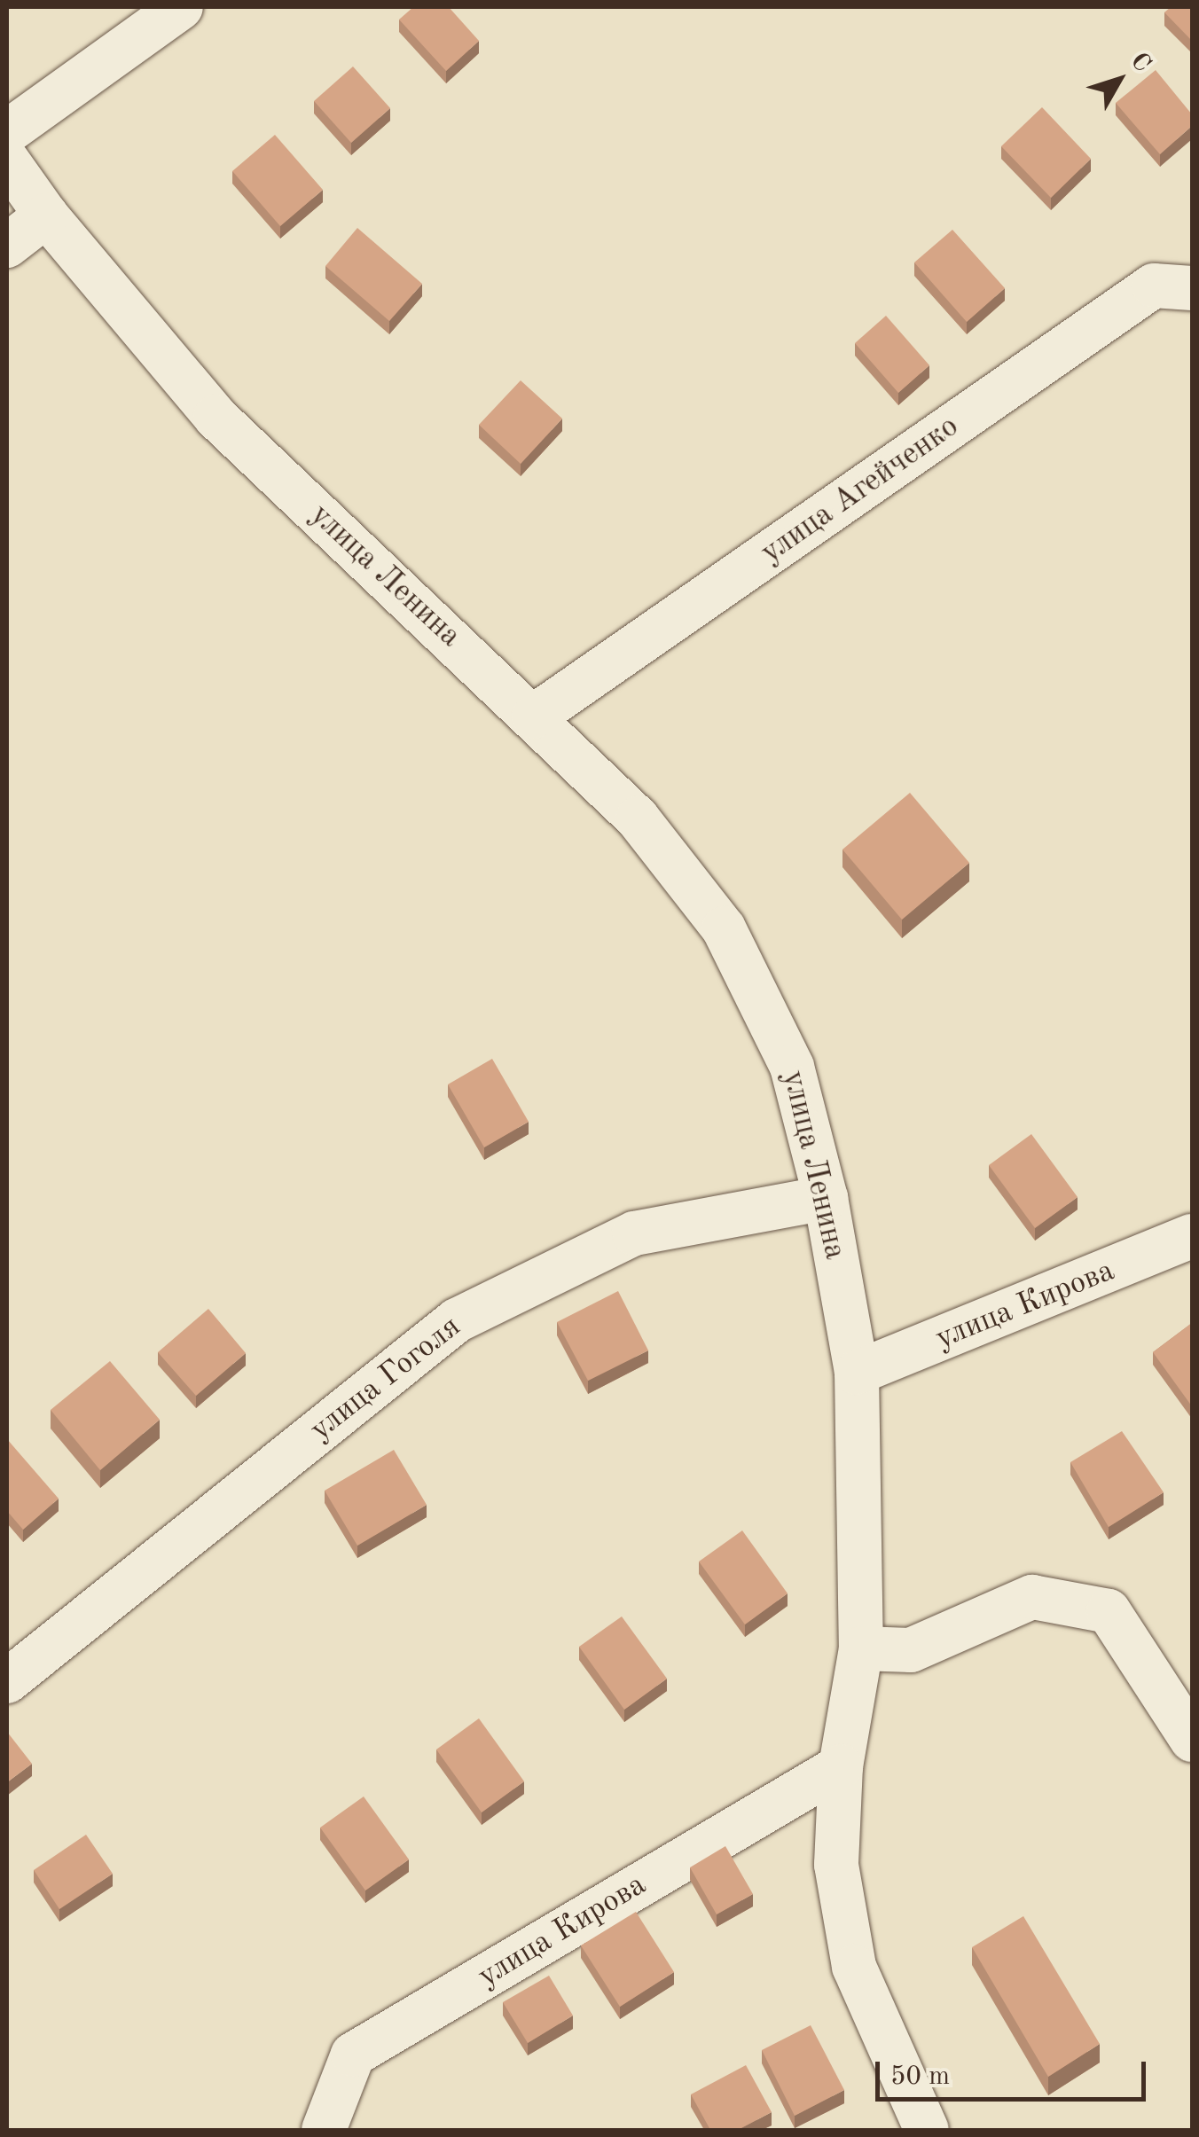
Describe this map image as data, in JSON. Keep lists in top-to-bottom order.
{
  "streets": {
    "street": [
      "улица Агейченко",
      "улица Ленина",
      "улица Кирова",
      "улица Гоголя"
    ]
  },
  "crossings": [
    ["улица Агейченко", "улица Ленина"],
    ["улица Ленина", "улица Кирова"],
    ["улица Ленина", "улица Гоголя"]
  ],
  "scale_bar": "50 m",
  "north": "top right"
}
